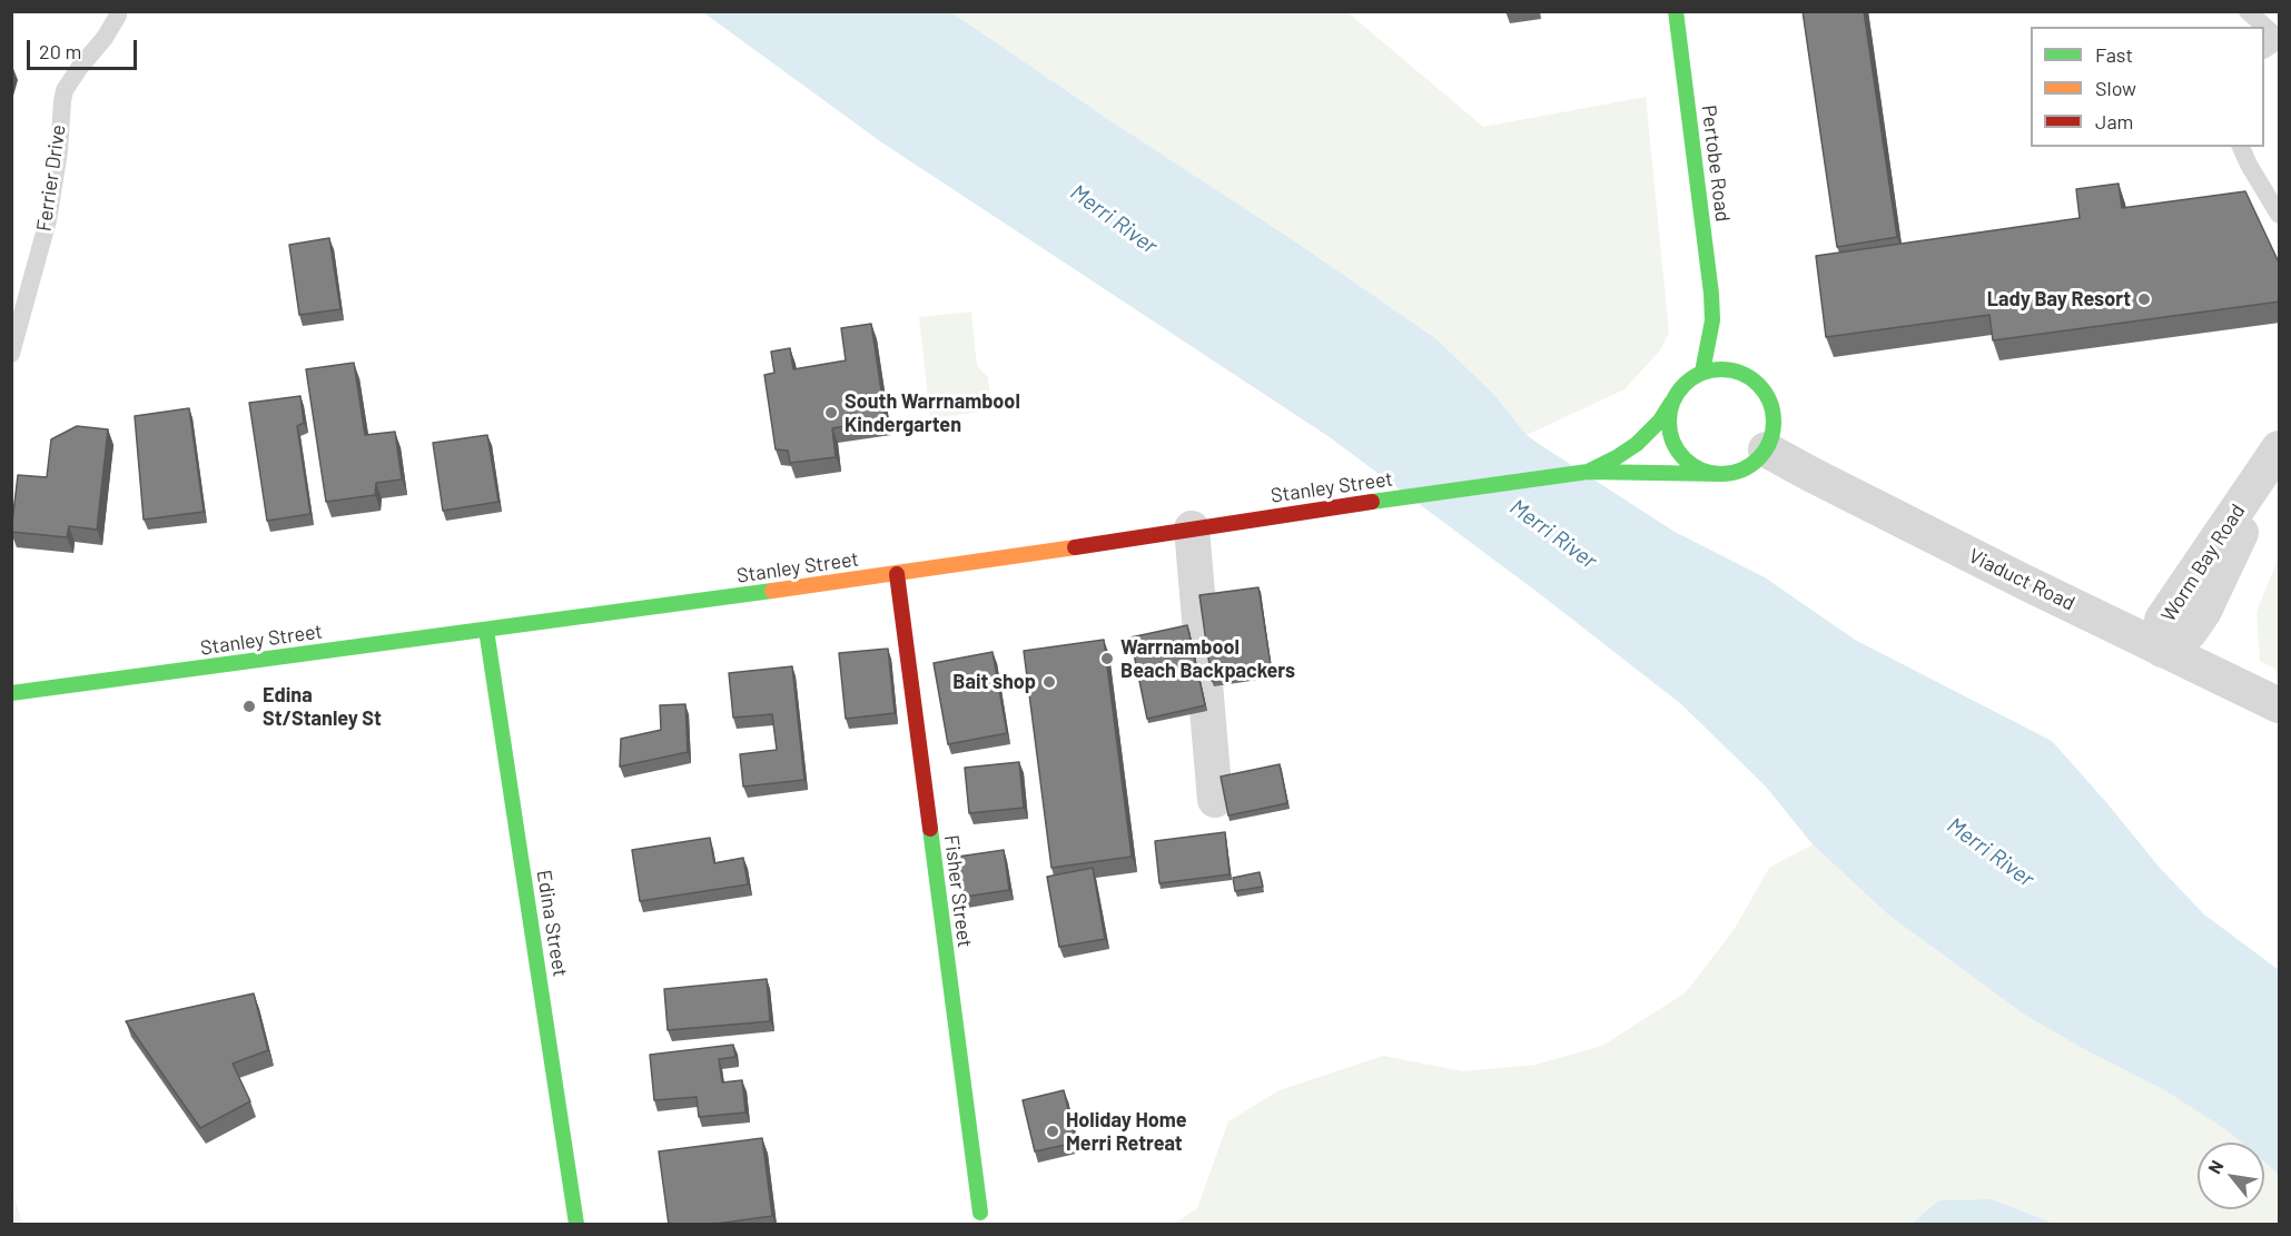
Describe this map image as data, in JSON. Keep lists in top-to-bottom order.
{
  "streets": {
    "street": [
      "Pertobe Road",
      "Stanley Street",
      "Worm Bay Road",
      "Viaduct Road",
      "Fisher Street",
      "Edina Street"
    ],
    "lane": ["Ferrier Drive"]
  },
  "crossings": [
    ["Pertobe Road", "Stanley Street"],
    ["Pertobe Road", "Viaduct Road"],
    ["Stanley Street", "Viaduct Road"],
    ["Stanley Street", "Fisher Street"],
    ["Stanley Street", "Edina Street"],
    ["Worm Bay Road", "Viaduct Road"]
  ],
  "water": ["Merri River"],
  "places": [
    "Lady Bay Resort",
    "South Warrnambool Kindergarten",
    "Warrnambool Beach Backpackers",
    "Bait shop",
    "Edina St/Stanley St",
    "Holiday Home Merri Retreat"
  ],
  "legend": ["Fast", "Slow", "Jam"],
  "scale_bar": "20 m",
  "north": "top left"
}
